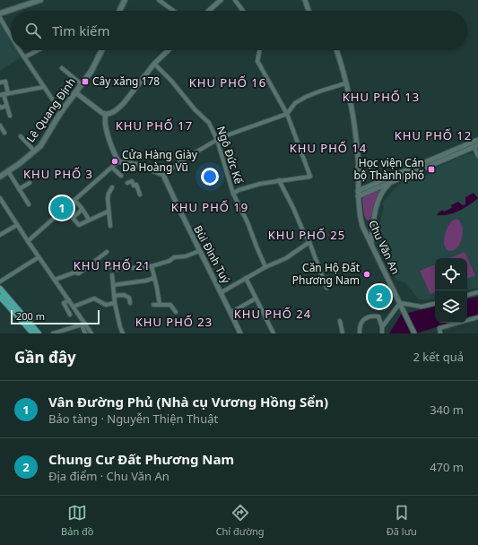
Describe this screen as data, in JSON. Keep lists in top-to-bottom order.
{
  "streets": {
    "main road": ["Lê Quang Định"],
    "street": ["Ngô Đức Kế", "Chu Văn An", "Bùi Đình Tuý"]
  },
  "districts": [
    "KHU PHỐ 16",
    "KHU PHỐ 13",
    "KHU PHỐ 17",
    "KHU PHỐ 12",
    "KHU PHỐ 14",
    "KHU PHỐ 3",
    "KHU PHỐ 19",
    "KHU PHỐ 25",
    "KHU PHỐ 21",
    "KHU PHỐ 24",
    "KHU PHỐ 23"
  ],
  "places": {
    "transit": ["Cây xăng 178", "Học viện Cán bộ Thành phố"],
    "other": ["Cửa Hàng Giày Da Hoàng Vũ", "Căn Hộ Đất Phương Nam"]
  },
  "scale_bar": "200 m",
  "page": {
    "search": "Tìm kiếm",
    "pins": ["1", "2"],
    "scale": "200 m",
    "heading": ["Gần đây", "2 kết quả"],
    "list": [
      {
        "mark": "1",
        "name": "Vân Đường Phủ (Nhà cụ Vương Hồng Sển)",
        "note": "Bảo tàng · Nguyễn Thiện Thuật",
        "value": "340 m"
      },
      {
        "mark": "2",
        "name": "Chung Cư Đất Phương Nam",
        "note": "Địa điểm · Chu Văn An",
        "value": "470 m"
      }
    ],
    "nav": ["Bản đồ", "Chỉ đường", "Đã lưu"]
  }
}
